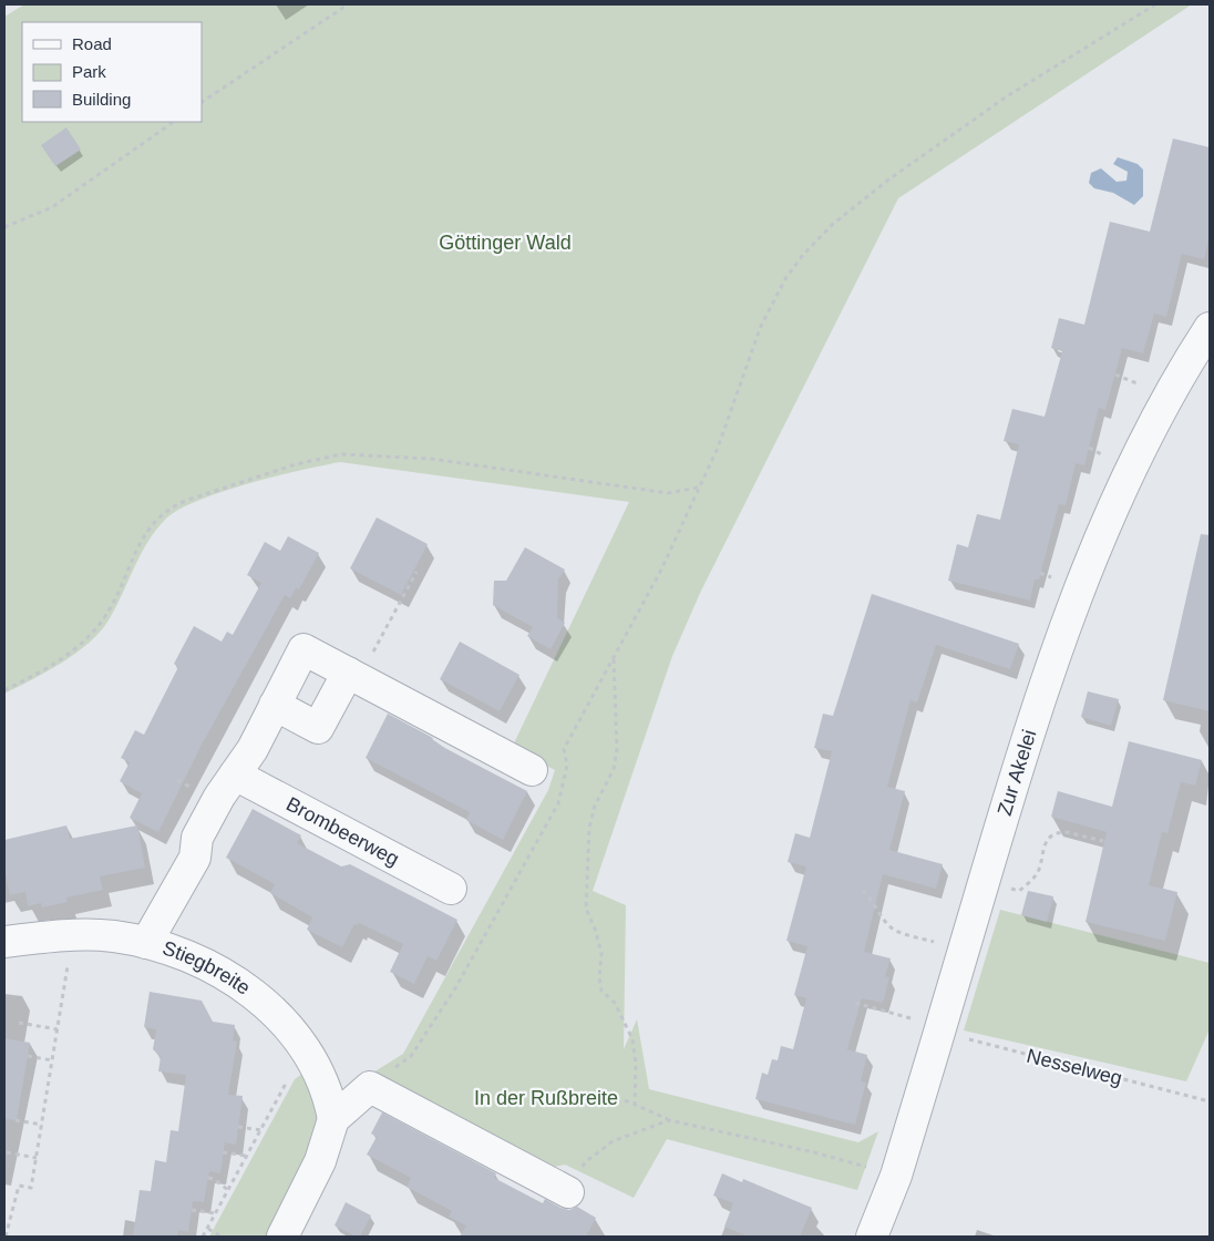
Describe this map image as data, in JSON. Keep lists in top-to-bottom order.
{
  "streets": {
    "street": ["Zur Akelei", "Brombeerweg", "Stiegbreite"],
    "path": ["Nesselweg"]
  },
  "crossings": [
    ["Zur Akelei", "Nesselweg"]
  ],
  "parks": ["Göttinger Wald", "In der Rußbreite"],
  "legend": ["Road", "Park", "Building"]
}
